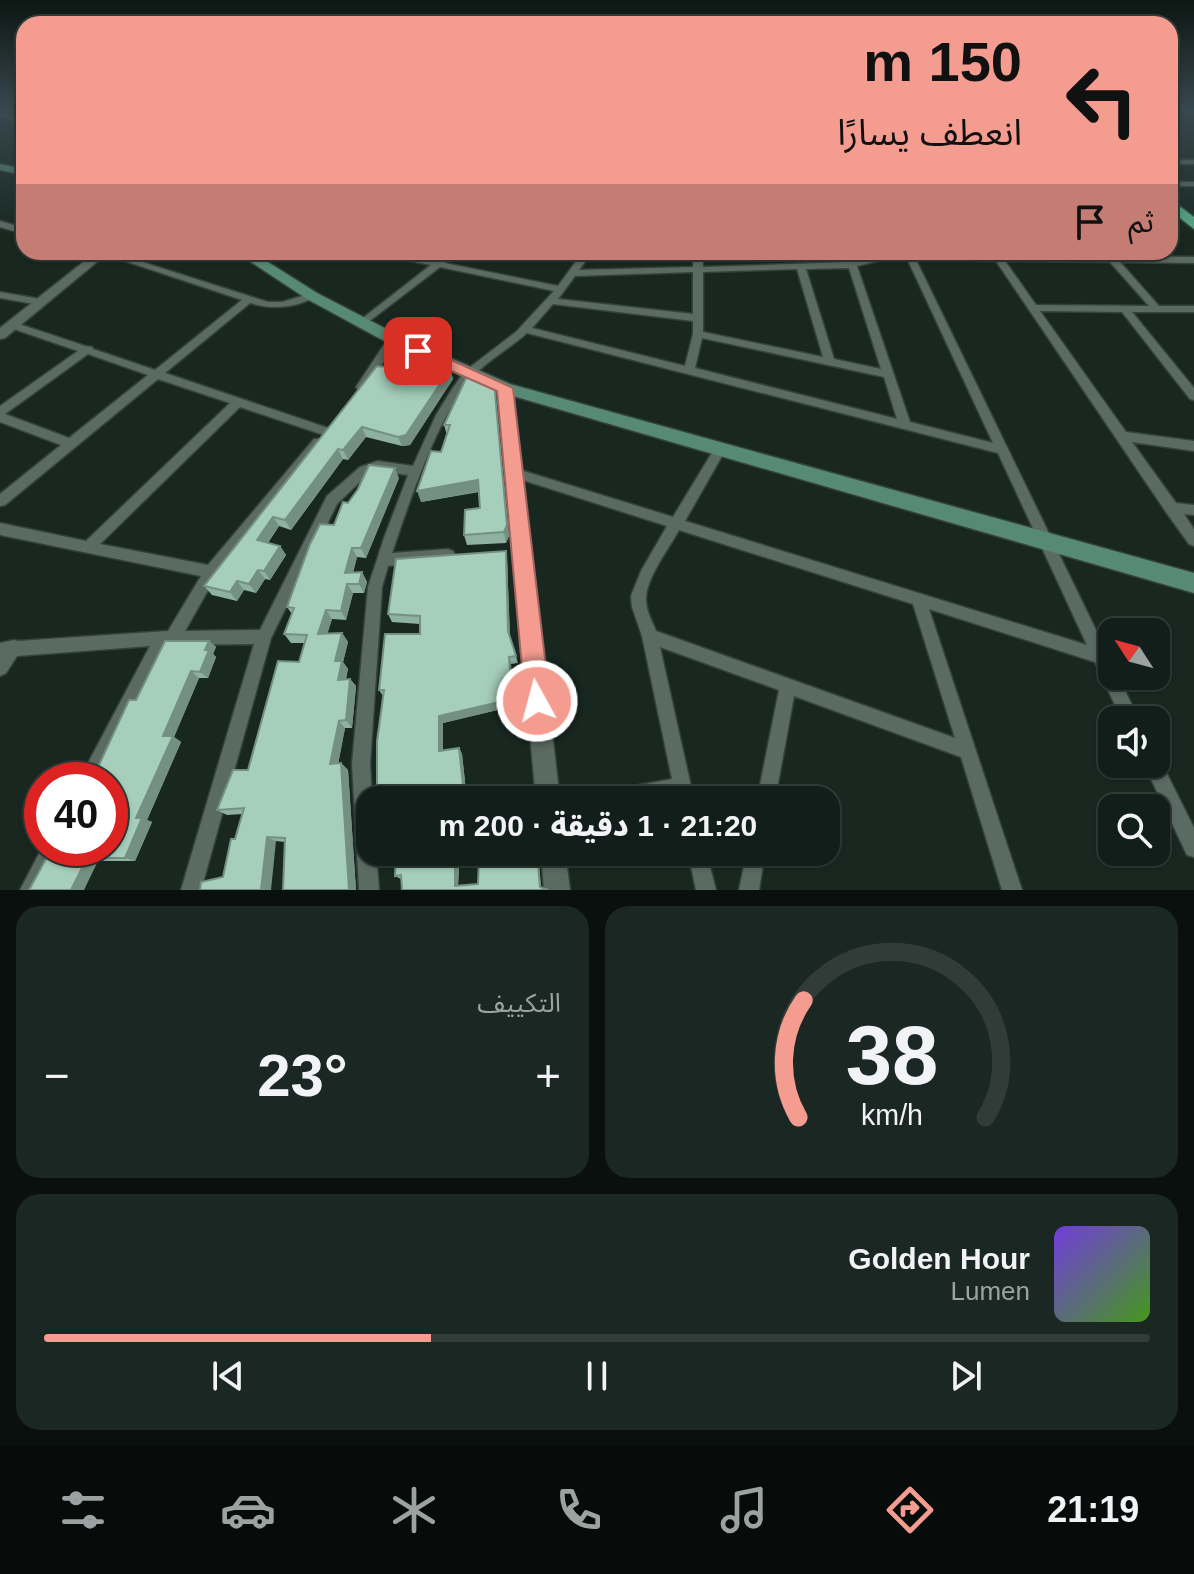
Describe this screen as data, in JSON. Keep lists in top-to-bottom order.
{
  "north": "top left",
  "page": {
    "turn": ["150 m", "انعطف يسارًا"],
    "then": "ثم",
    "limit": "40",
    "trip": "21:20 · 1 دقيقة · 200 m",
    "tile": "التكييف",
    "heat": ["−", "23°", "+"],
    "song": ["Golden Hour", "Lumen"],
    "tabs": "21:19",
    "gauge": ["38", "km/h"]
  }
}
